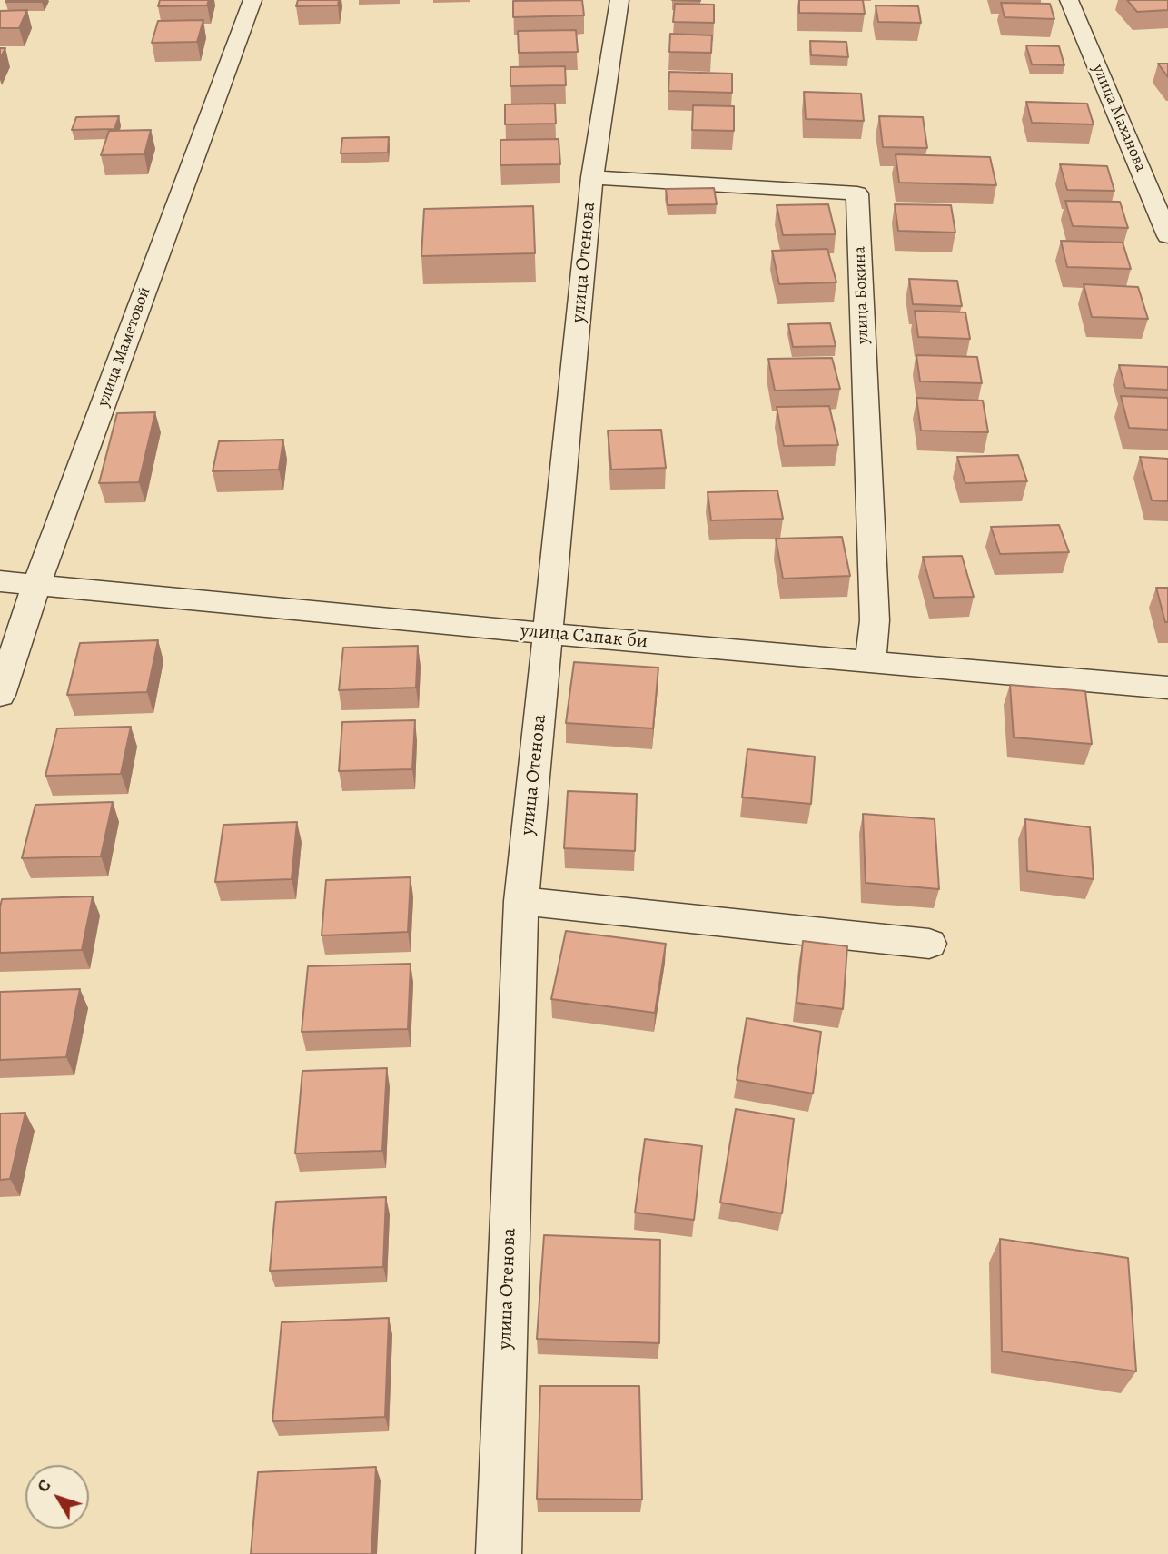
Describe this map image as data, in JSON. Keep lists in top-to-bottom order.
{
  "streets": {
    "street": [
      "улица Маханова",
      "улица Отенова",
      "улица Бокина",
      "улица Маметовой",
      "улица Сапак би"
    ]
  },
  "crossings": [
    ["улица Отенова", "улица Бокина"],
    ["улица Отенова", "улица Сапак би"],
    ["улица Бокина", "улица Сапак би"],
    ["улица Маметовой", "улица Сапак би"]
  ],
  "north": "top left"
}
